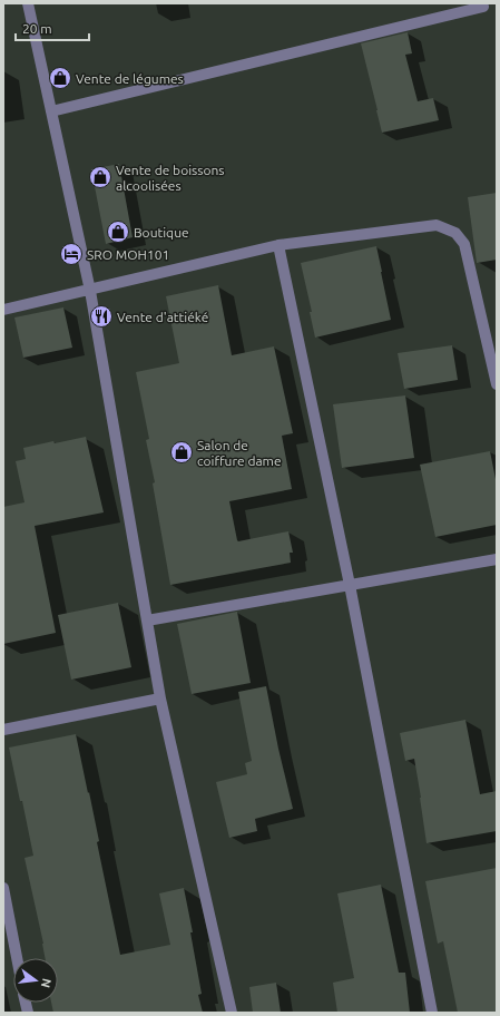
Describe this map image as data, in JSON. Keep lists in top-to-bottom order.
{
  "places": {
    "shop": [
      "Vente de légumes",
      "Vente de boissons alcoolisées",
      "Boutique",
      "Salon de coiffure dame"
    ],
    "hotel": ["SRO MOH101"],
    "restaurant": ["Vente d'attiéké"]
  },
  "scale_bar": "20 m",
  "north": "right"
}
